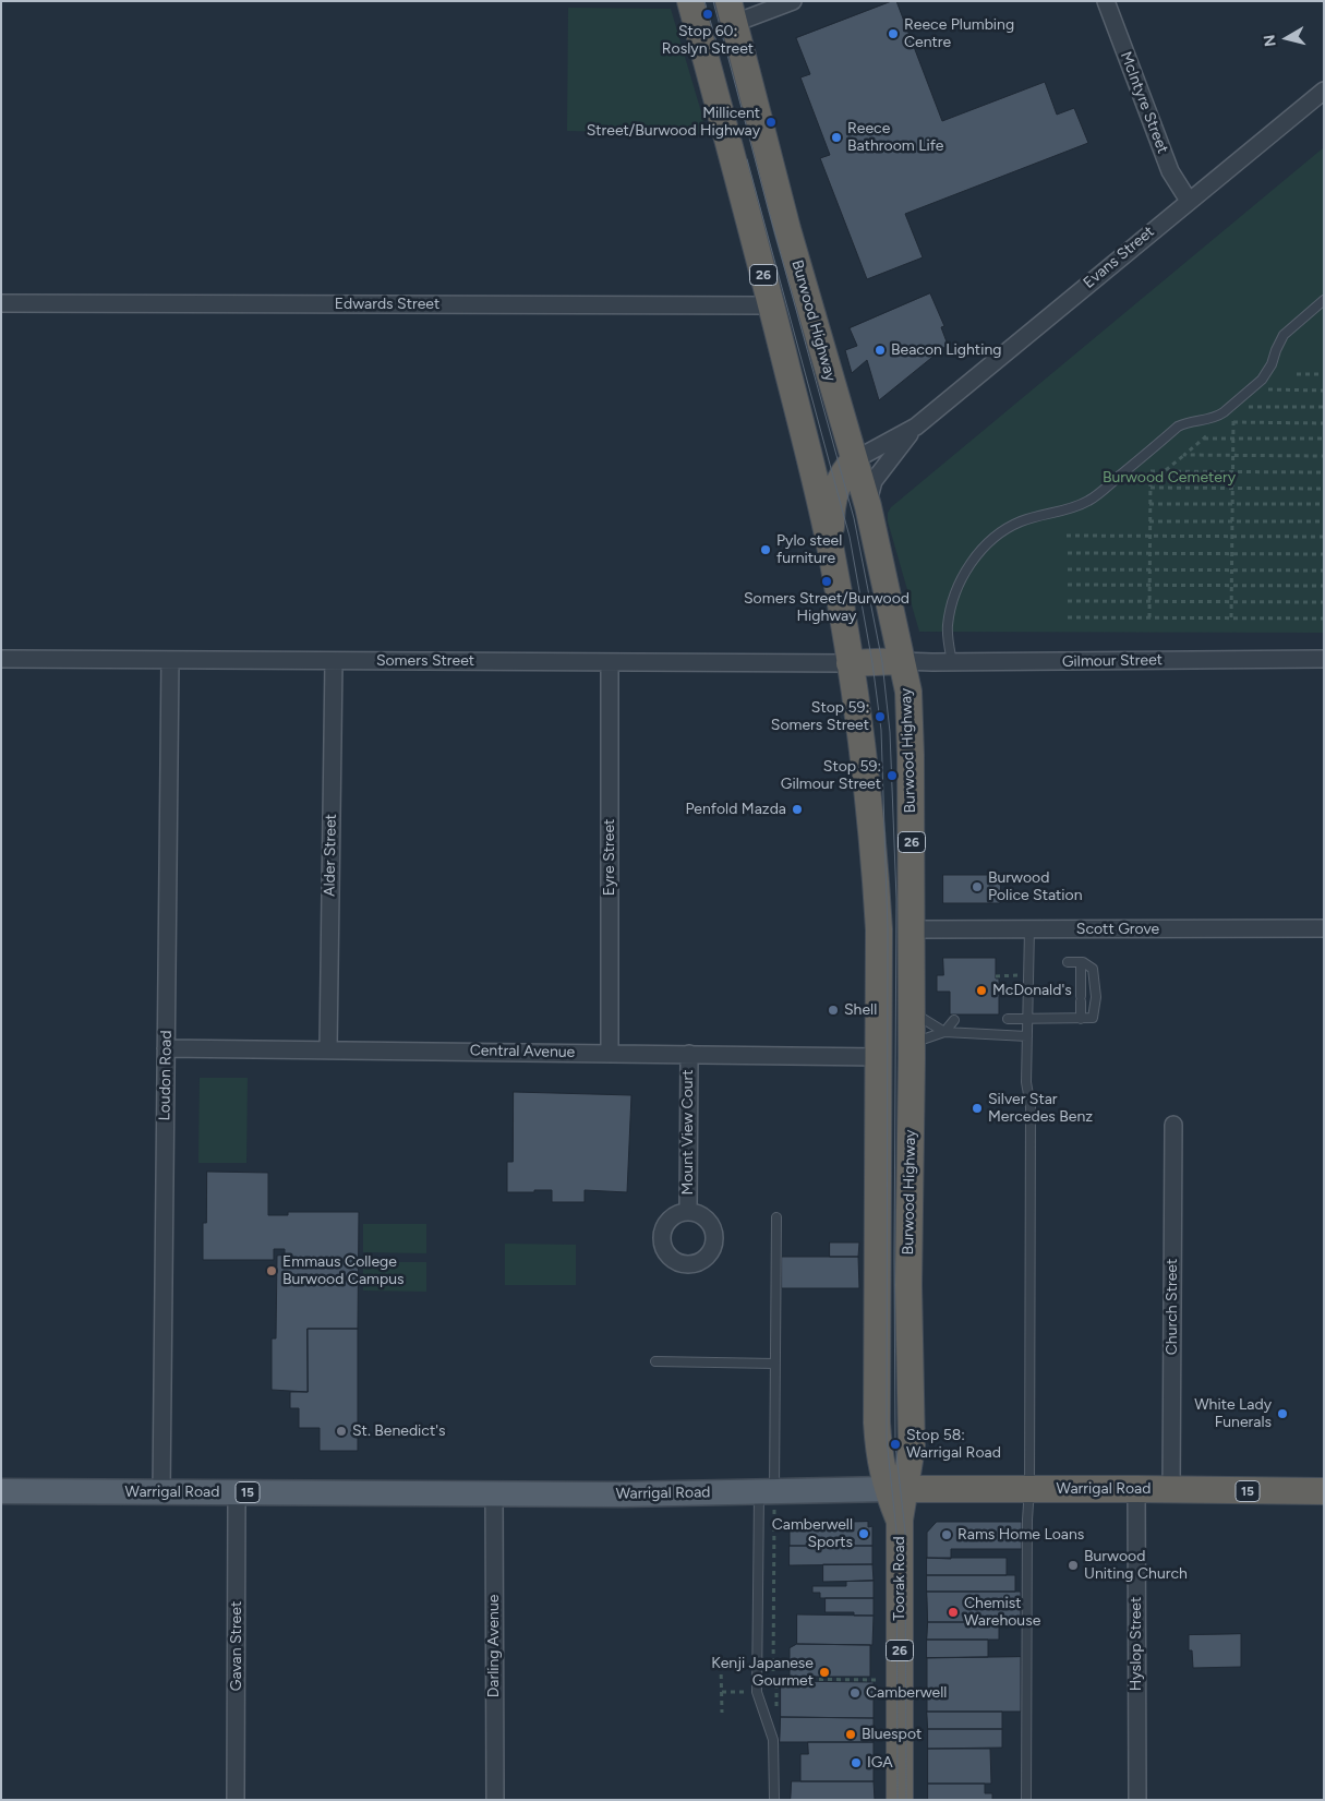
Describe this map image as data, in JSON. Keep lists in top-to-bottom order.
{
  "streets": {
    "highway": [
      "26",
      "Burwood Highway",
      "Warrigal Road",
      "15",
      "Toorak Road"
    ],
    "street": [
      "McIntyre Street",
      "Evans Street",
      "Edwards Street",
      "Somers Street",
      "Gilmour Street",
      "Alder Street",
      "Eyre Street",
      "Scott Grove",
      "Central Avenue",
      "Loudon Road",
      "Mount View Court",
      "Church Street",
      "Hyslop Street",
      "Gavan Street",
      "Darling Avenue"
    ]
  },
  "crossings": [
    ["McIntyre Street", "Evans Street"],
    ["Evans Street", "Burwood Highway"],
    ["Edwards Street", "Burwood Highway"],
    ["Burwood Highway", "Somers Street"],
    ["Burwood Highway", "Gilmour Street"],
    ["Burwood Highway", "Scott Grove"],
    ["Burwood Highway", "Central Avenue"],
    ["Burwood Highway", "Warrigal Road"],
    ["Burwood Highway", "Toorak Road"],
    ["Somers Street", "Alder Street"],
    ["Somers Street", "Eyre Street"],
    ["Somers Street", "Loudon Road"],
    ["Alder Street", "Central Avenue"],
    ["Eyre Street", "Central Avenue"],
    ["Central Avenue", "Loudon Road"],
    ["Central Avenue", "Mount View Court"],
    ["Loudon Road", "Warrigal Road"],
    ["Church Street", "Warrigal Road"],
    ["Warrigal Road", "Toorak Road"],
    ["Warrigal Road", "Hyslop Street"],
    ["Warrigal Road", "Gavan Street"],
    ["Warrigal Road", "Darling Avenue"]
  ],
  "parks": ["Burwood Cemetery"],
  "places": [
    "Stop 60: Roslyn Street",
    "Reece Plumbing Centre",
    "Millicent Street/Burwood Highway",
    "Reece Bathroom Life",
    "Beacon Lighting",
    "Pylo steel furniture",
    "Somers Street/Burwood Highway",
    "Stop 59: Somers Street",
    "Stop 59: Gilmour Street",
    "Penfold Mazda",
    "Burwood Police Station",
    "McDonald's",
    "Shell",
    "Silver Star Mercedes Benz",
    "Emmaus College Burwood Campus",
    "White Lady Funerals",
    "St. Benedict's",
    "Stop 58: Warrigal Road",
    "Camberwell Sports",
    "Rams Home Loans",
    "Burwood Uniting Church",
    "Chemist Warehouse",
    "Kenji Japanese Gourmet",
    "Camberwell",
    "Bluespot",
    "IGA"
  ],
  "north": "left"
}
